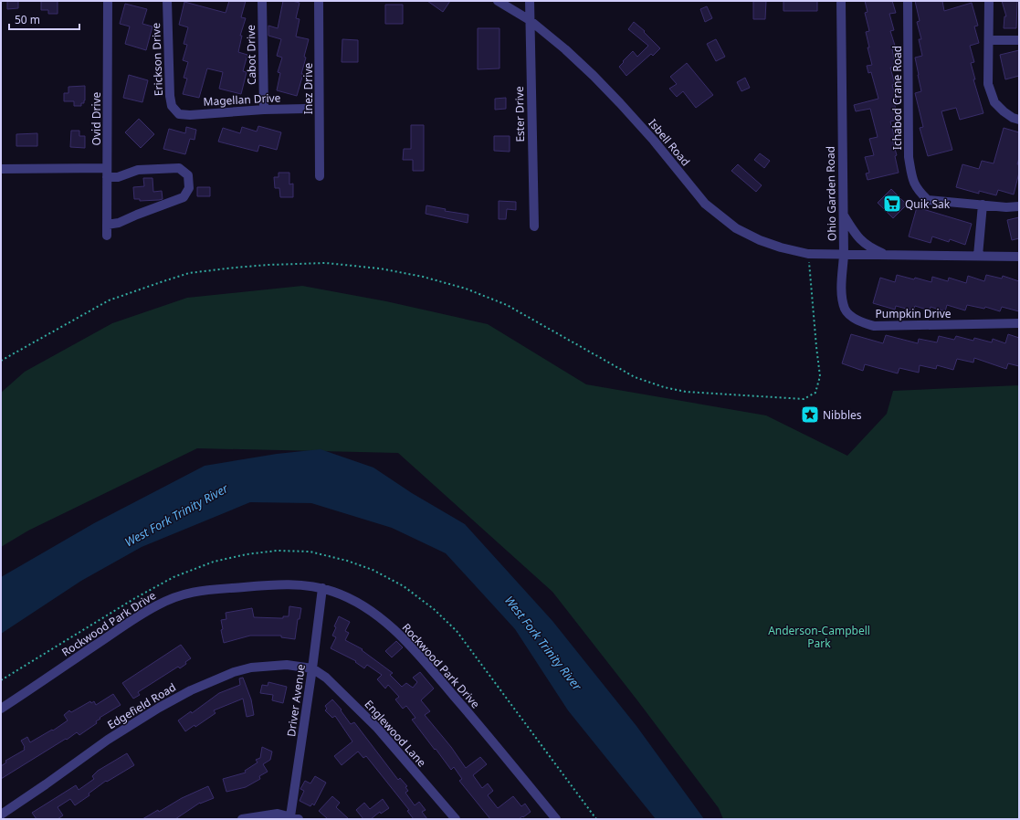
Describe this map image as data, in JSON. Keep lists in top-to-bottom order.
{
  "streets": {
    "street": [
      "Cabot Drive",
      "Erickson Drive",
      "Inez Drive",
      "Ichabod Crane Road",
      "Magellan Drive",
      "Ester Drive",
      "Ovid Drive",
      "Isbell Road",
      "Ohio Garden Road",
      "Pumpkin Drive",
      "Rockwood Park Drive",
      "Driver Avenue",
      "Edgefield Road",
      "Englewood Lane"
    ]
  },
  "crossings": [
    ["Cabot Drive", "Magellan Drive"],
    ["Erickson Drive", "Magellan Drive"],
    ["Ester Drive", "Isbell Road"],
    ["Isbell Road", "Ohio Garden Road"],
    ["Isbell Road", "Pumpkin Drive"],
    ["Ohio Garden Road", "Pumpkin Drive"],
    ["Rockwood Park Drive", "Driver Avenue"],
    ["Driver Avenue", "Edgefield Road"],
    ["Driver Avenue", "Englewood Lane"],
    ["Edgefield Road", "Englewood Lane"]
  ],
  "water": ["West Fork Trinity River"],
  "parks": ["Anderson-Campbell Park"],
  "places": {
    "supermarket": ["Quik Sak"],
    "place": ["Nibbles"]
  },
  "scale_bar": "50 m"
}
